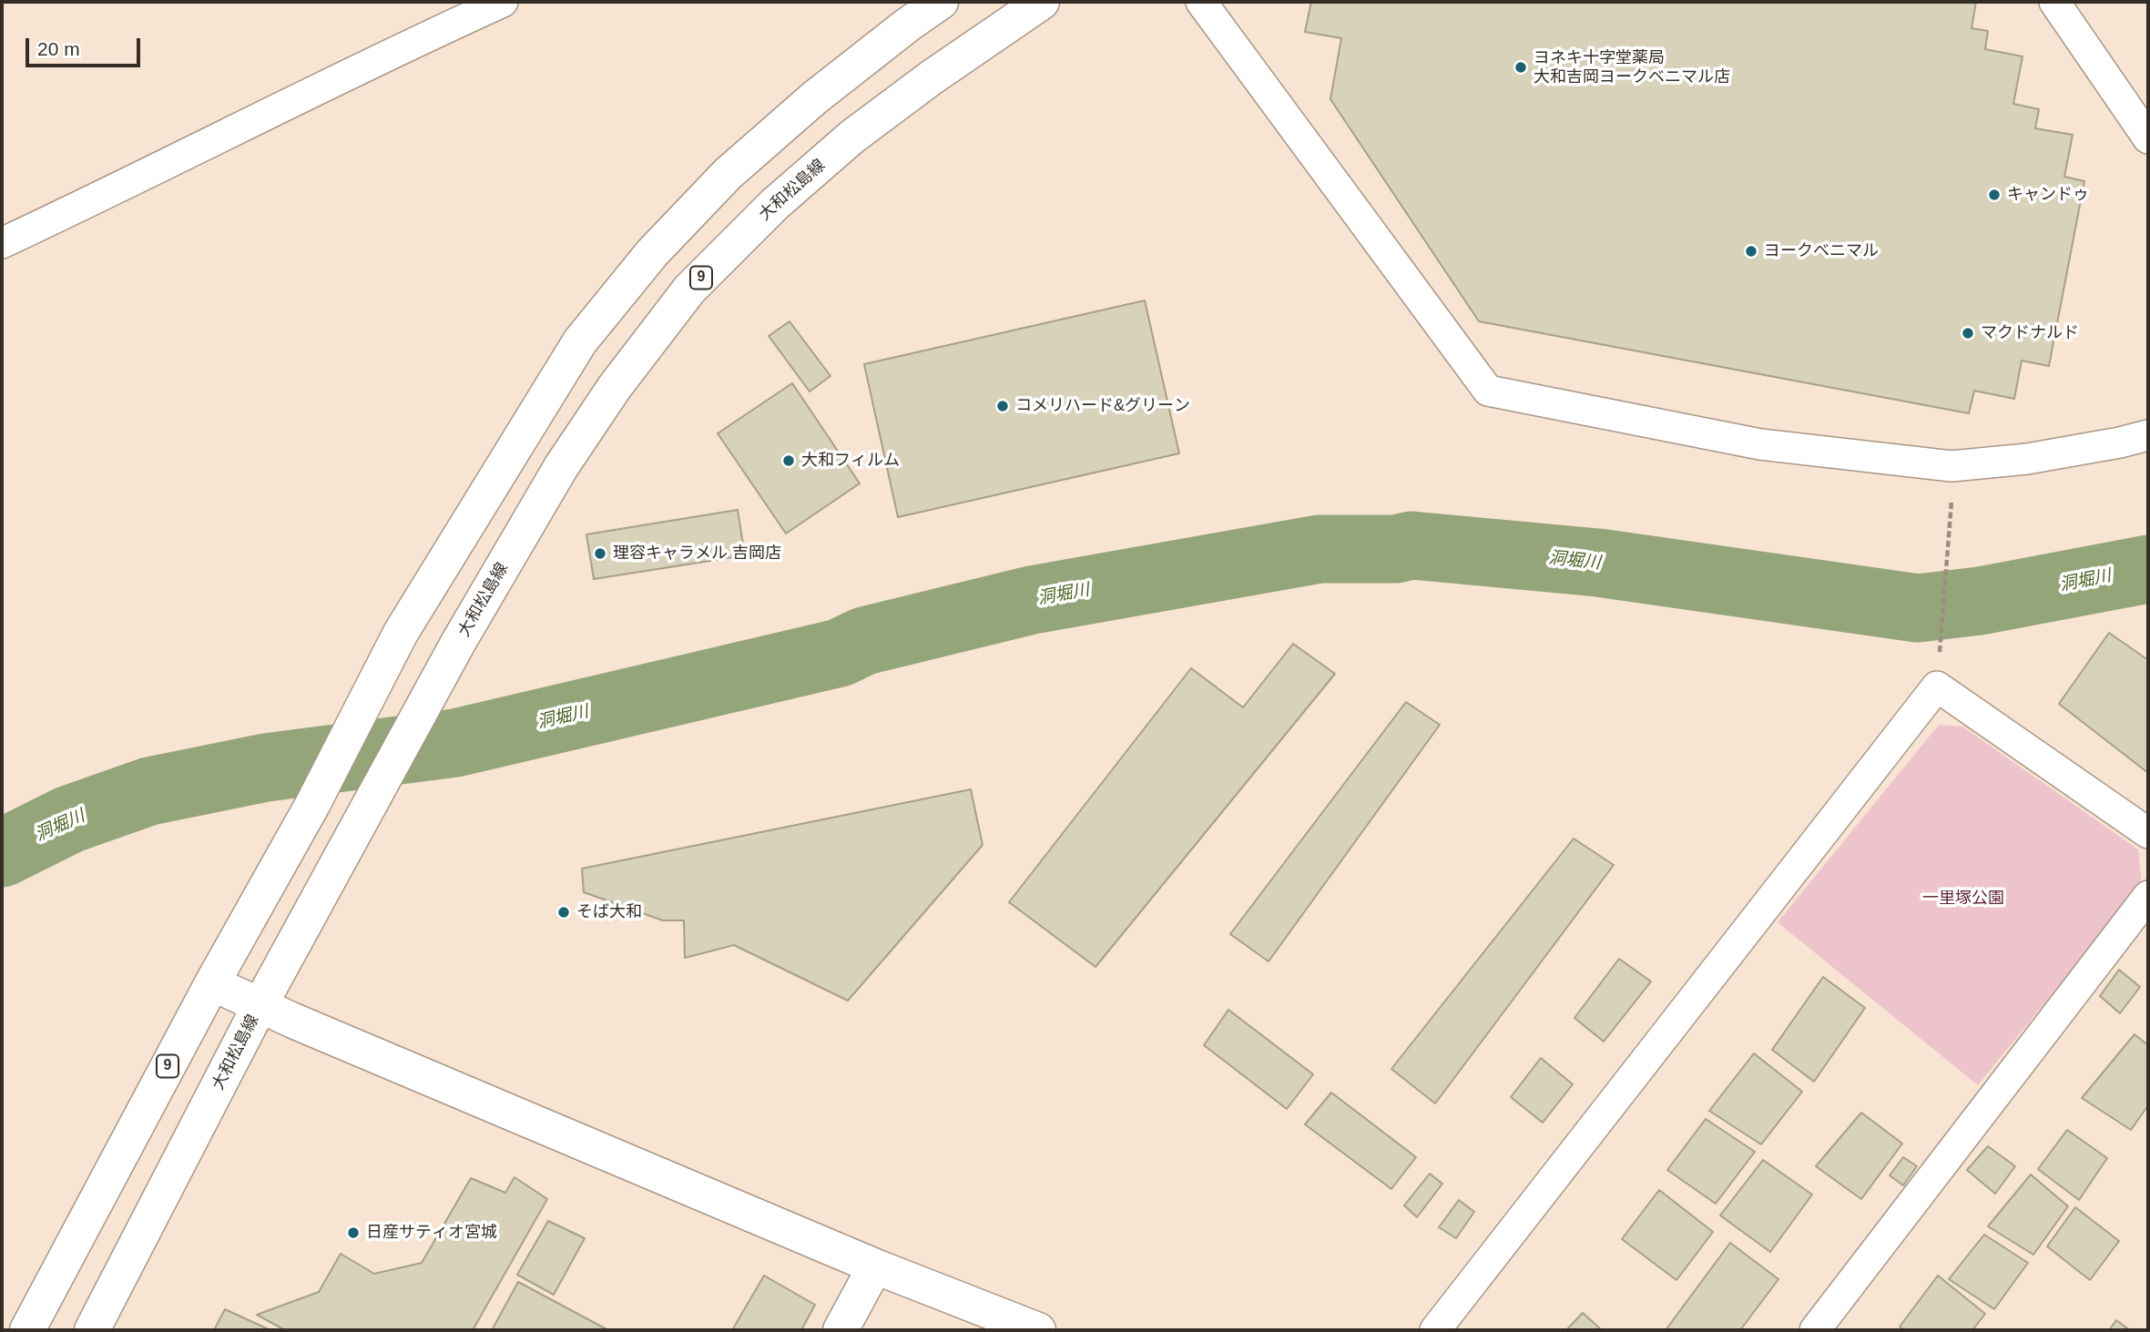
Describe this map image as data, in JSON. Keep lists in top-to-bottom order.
{
  "streets": {
    "main road": ["大和松島線", "9"]
  },
  "water": ["洞堀川"],
  "parks": ["一里塚公園"],
  "places": [
    "ヨネキ十字堂薬局 大和吉岡ヨークベニマル店",
    "キャンドゥ",
    "ヨークベニマル",
    "マクドナルド",
    "コメリハード&グリーン",
    "大和フィルム",
    "理容キャラメル 吉岡店",
    "そば大和",
    "日産サティオ宮城"
  ],
  "scale_bar": "20 m"
}
